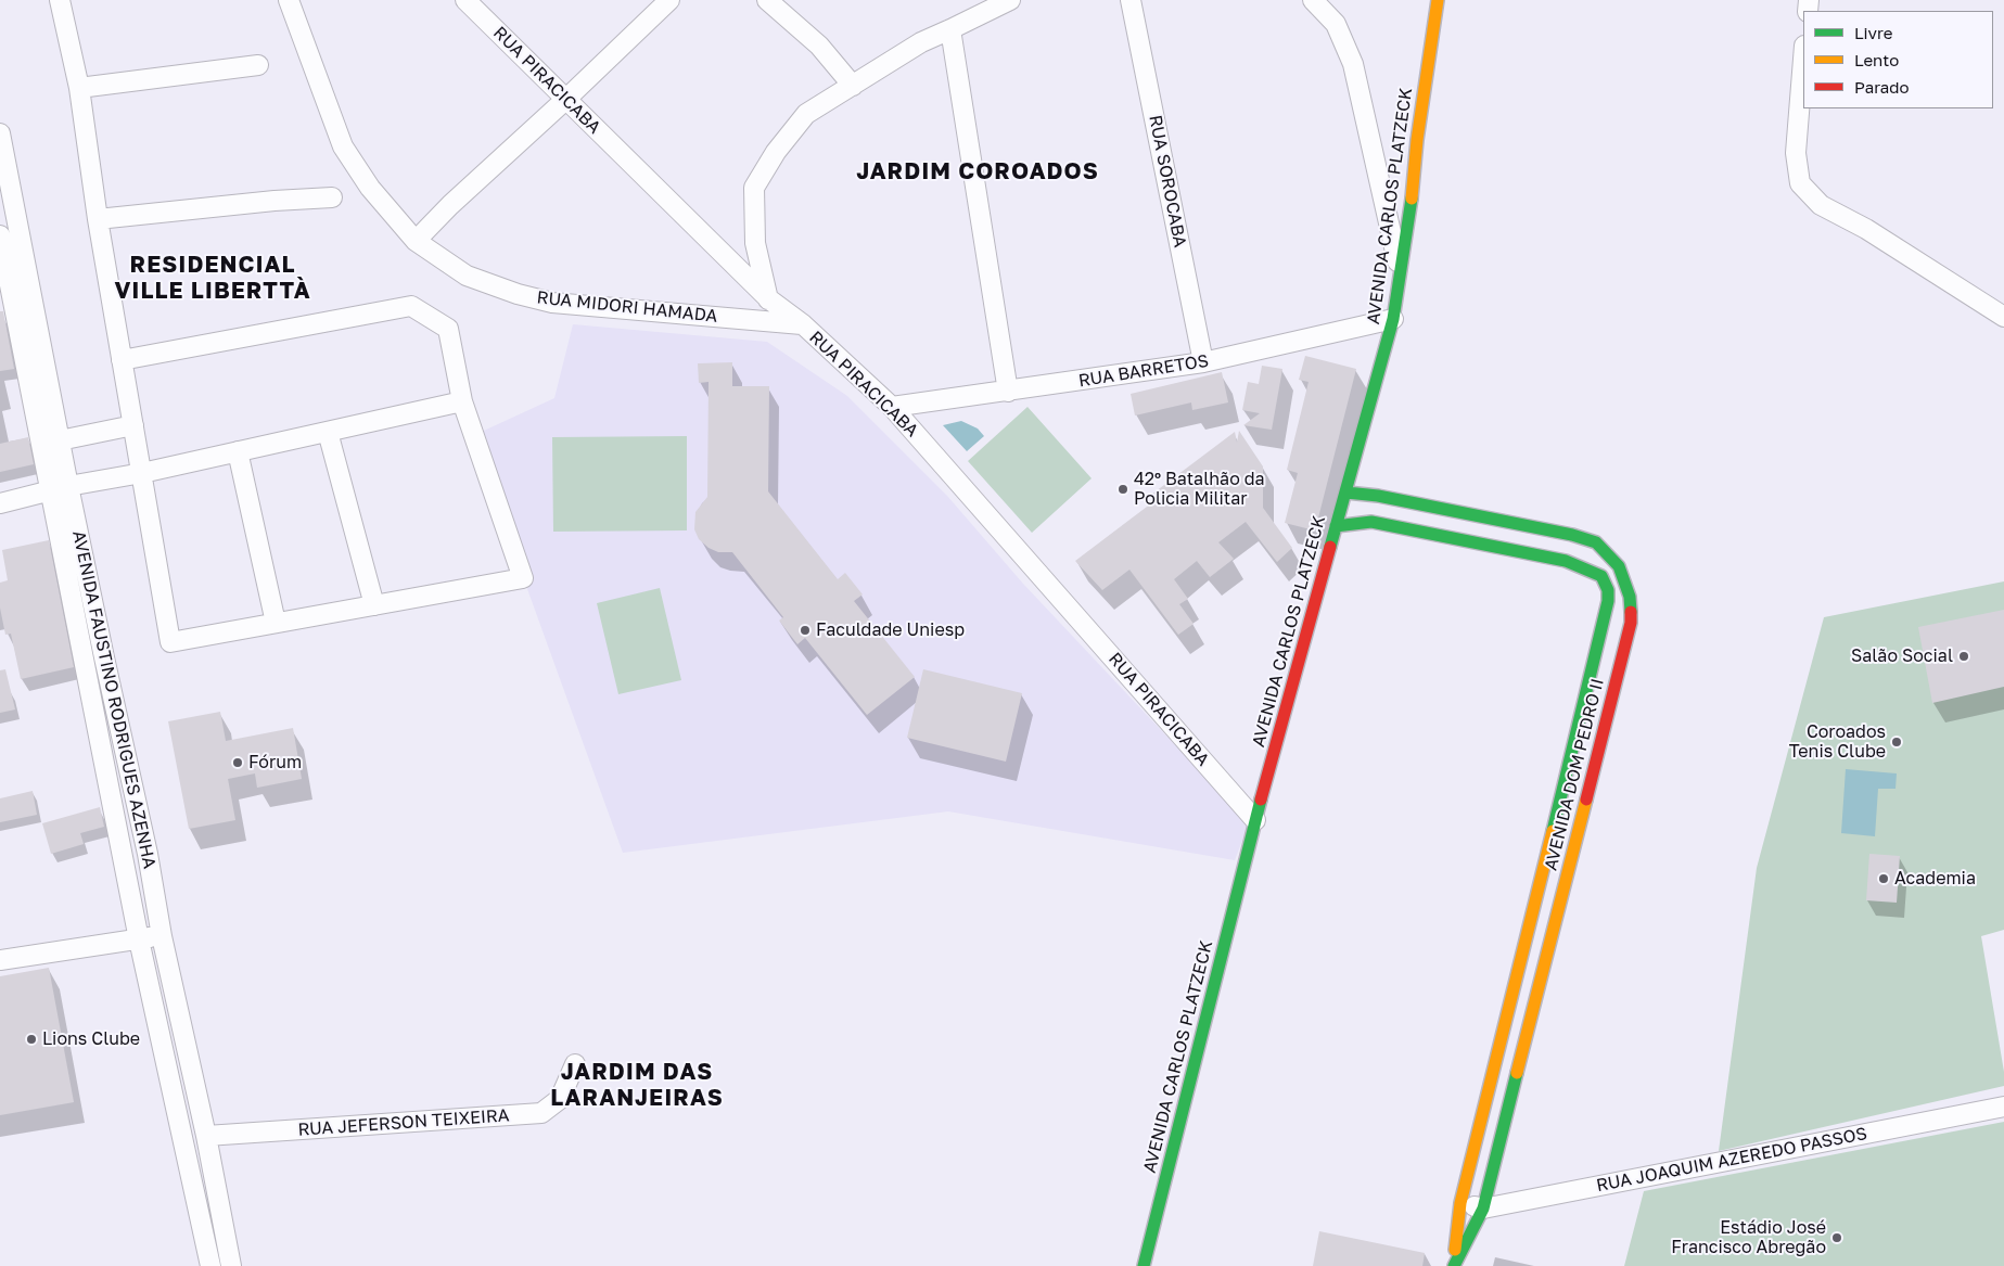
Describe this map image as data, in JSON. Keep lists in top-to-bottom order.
{
  "streets": {
    "main road": ["AVENIDA CARLOS PLATZECK", "AVENIDA DOM PEDRO II"],
    "street": [
      "RUA PIRACICABA",
      "RUA SOROCABA",
      "RUA MIDORI HAMADA",
      "RUA BARRETOS",
      "AVENIDA FAUSTINO RODRIGUES AZENHA",
      "RUA JEFERSON TEIXEIRA",
      "RUA JOAQUIM AZEREDO PASSOS"
    ]
  },
  "crossings": [
    ["RUA PIRACICABA", "AVENIDA CARLOS PLATZECK"],
    ["RUA PIRACICABA", "RUA MIDORI HAMADA"],
    ["RUA PIRACICABA", "RUA BARRETOS"],
    ["RUA SOROCABA", "RUA BARRETOS"],
    ["AVENIDA CARLOS PLATZECK", "RUA BARRETOS"],
    ["AVENIDA CARLOS PLATZECK", "AVENIDA DOM PEDRO II"],
    ["AVENIDA FAUSTINO RODRIGUES AZENHA", "RUA JEFERSON TEIXEIRA"],
    ["AVENIDA DOM PEDRO II", "RUA JOAQUIM AZEREDO PASSOS"]
  ],
  "districts": ["JARDIM COROADOS", "RESIDENCIAL VILLE LIBERTTÀ", "JARDIM DAS LARANJEIRAS"],
  "places": [
    "42º Batalhão da Policia Militar",
    "Faculdade Uniesp",
    "Salão Social",
    "Coroados Tenis Clube",
    "Fórum",
    "Academia",
    "Lions Clube",
    "Estádio José Francisco Abregão"
  ],
  "legend": ["Livre", "Lento", "Parado"]
}
